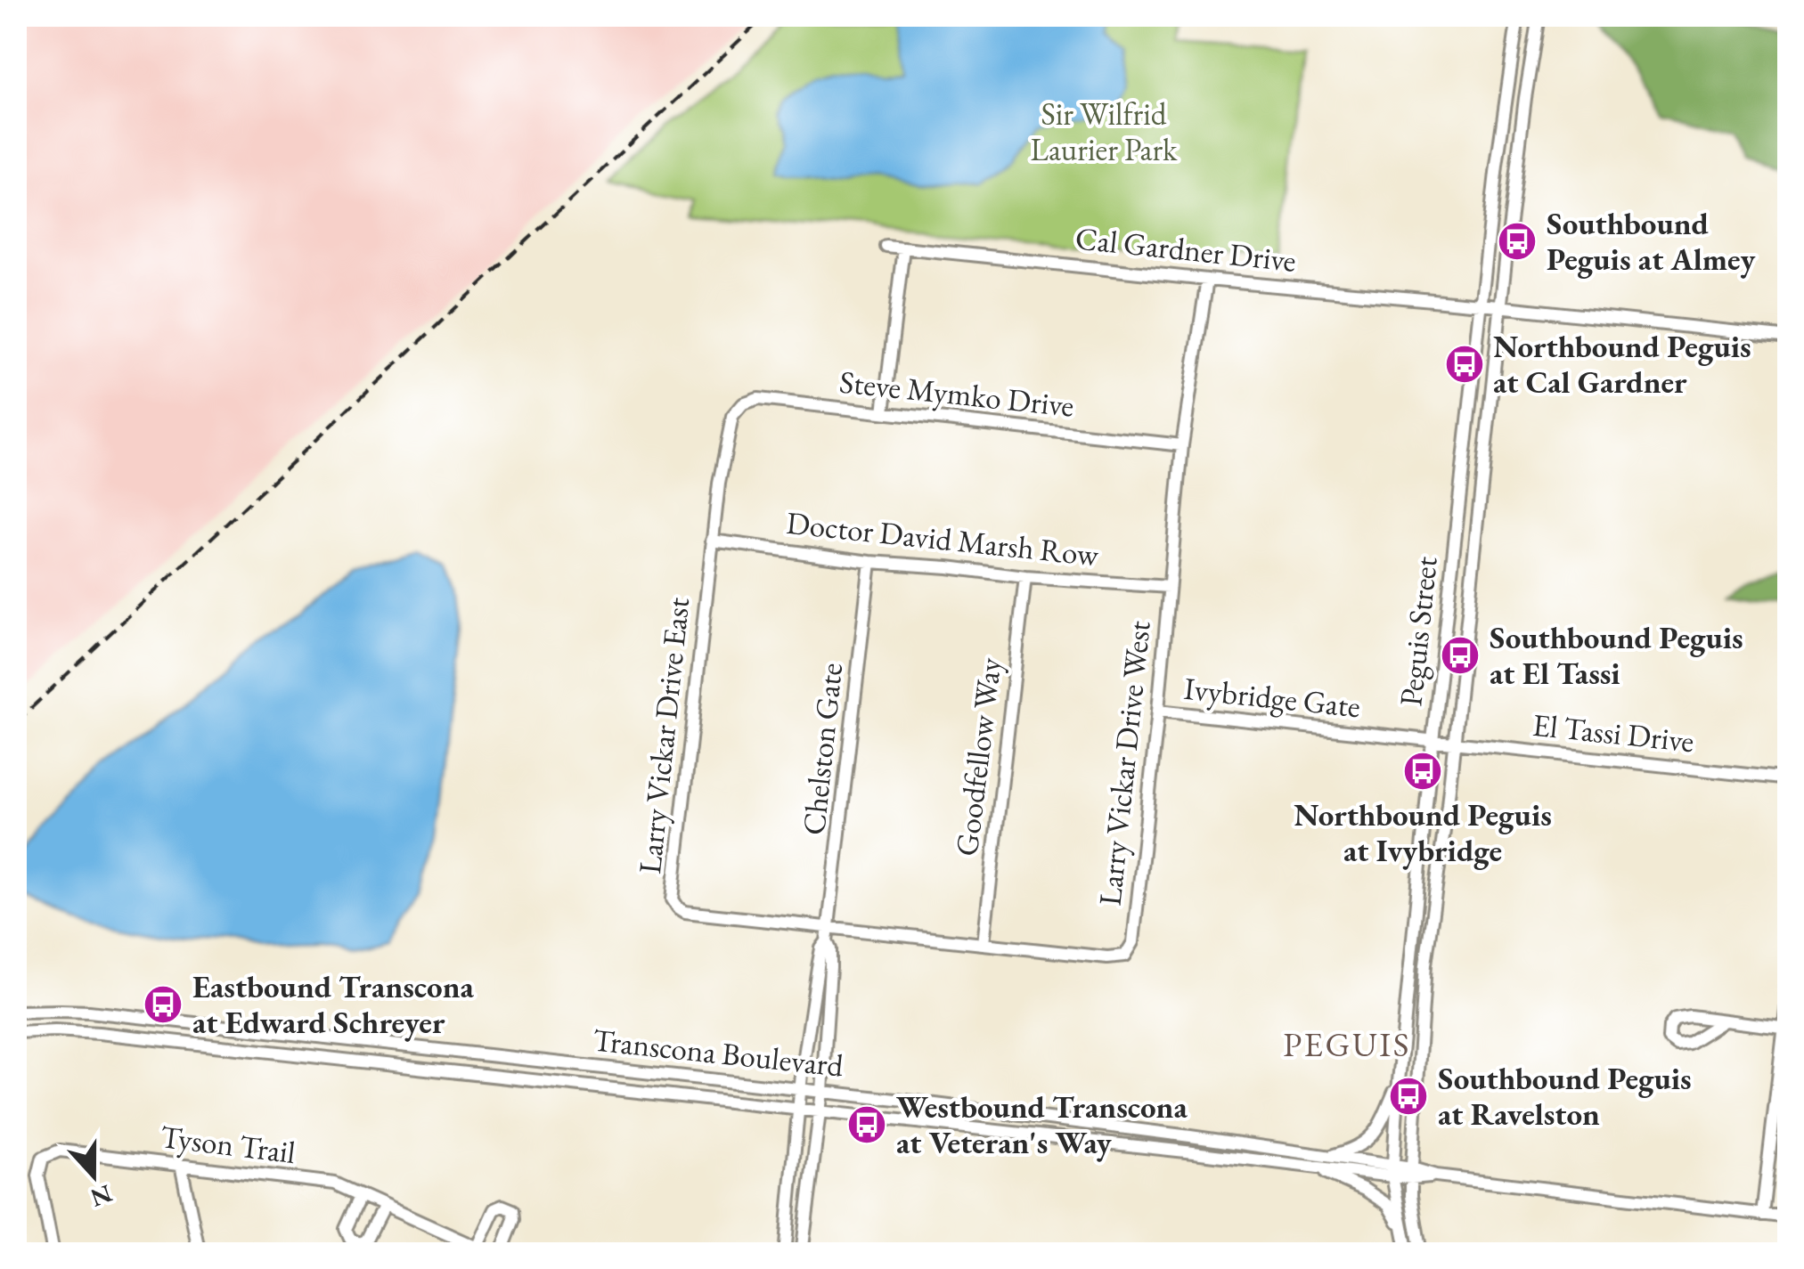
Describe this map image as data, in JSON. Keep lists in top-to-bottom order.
{
  "streets": {
    "street": [
      "Cal Gardner Drive",
      "Steve Mymko Drive",
      "Doctor David Marsh Row",
      "Peguis Street",
      "Ivybridge Gate",
      "El Tassi Drive",
      "Larry Vickar Drive East",
      "Chelston Gate",
      "Goodfellow Way",
      "Larry Vickar Drive West",
      "Transcona Boulevard",
      "Tyson Trail"
    ]
  },
  "crossings": [
    ["Cal Gardner Drive", "Peguis Street"],
    ["Cal Gardner Drive", "Larry Vickar Drive West"],
    ["Steve Mymko Drive", "Larry Vickar Drive East"],
    ["Steve Mymko Drive", "Larry Vickar Drive West"],
    ["Doctor David Marsh Row", "Larry Vickar Drive East"],
    ["Doctor David Marsh Row", "Chelston Gate"],
    ["Doctor David Marsh Row", "Goodfellow Way"],
    ["Doctor David Marsh Row", "Larry Vickar Drive West"],
    ["Peguis Street", "Ivybridge Gate"],
    ["Peguis Street", "El Tassi Drive"],
    ["Peguis Street", "Transcona Boulevard"],
    ["Ivybridge Gate", "El Tassi Drive"],
    ["Ivybridge Gate", "Larry Vickar Drive West"],
    ["Larry Vickar Drive East", "Chelston Gate"],
    ["Larry Vickar Drive East", "Larry Vickar Drive West"],
    ["Chelston Gate", "Larry Vickar Drive West"],
    ["Chelston Gate", "Transcona Boulevard"],
    ["Goodfellow Way", "Larry Vickar Drive West"]
  ],
  "districts": ["PEGUIS"],
  "parks": ["Sir Wilfrid Laurier Park"],
  "places": {
    "bus stop": [
      "Southbound Peguis at Almey",
      "Northbound Peguis at Cal Gardner",
      "Southbound Peguis at El Tassi",
      "Northbound Peguis at Ivybridge",
      "Eastbound Transcona at Edward Schreyer",
      "Southbound Peguis at Ravelston",
      "Westbound Transcona at Veteran's Way"
    ]
  },
  "north": "bottom"
}
